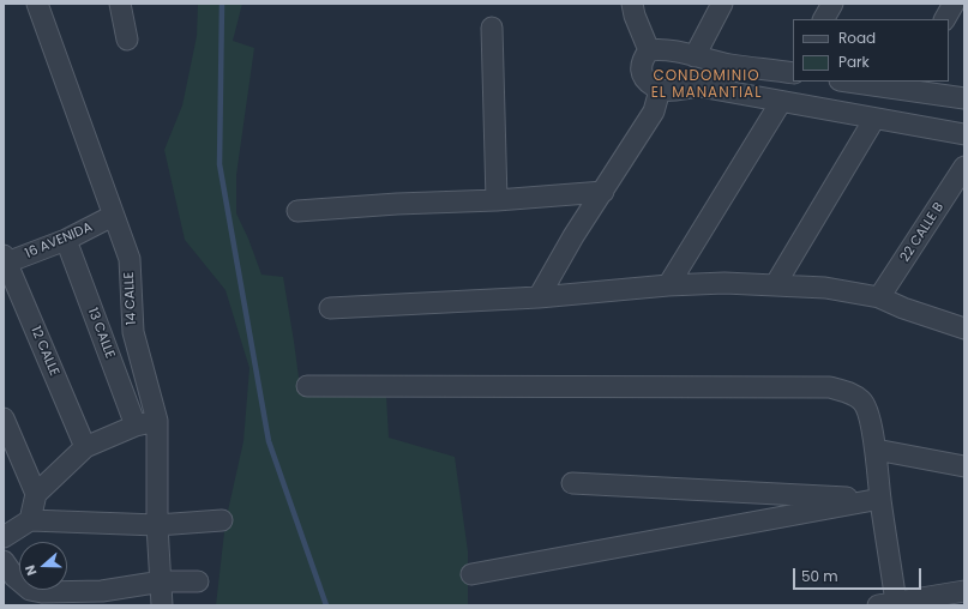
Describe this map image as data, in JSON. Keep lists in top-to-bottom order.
{
  "streets": {
    "street": [
      "22 CALLE B",
      "16 AVENIDA",
      "14 CALLE",
      "13 CALLE",
      "12 CALLE"
    ]
  },
  "crossings": [
    ["16 AVENIDA", "14 CALLE"],
    ["16 AVENIDA", "13 CALLE"],
    ["16 AVENIDA", "12 CALLE"]
  ],
  "districts": ["CONDOMINIO EL MANANTIAL"],
  "legend": ["Road", "Park"],
  "scale_bar": "50 m",
  "north": "left"
}
